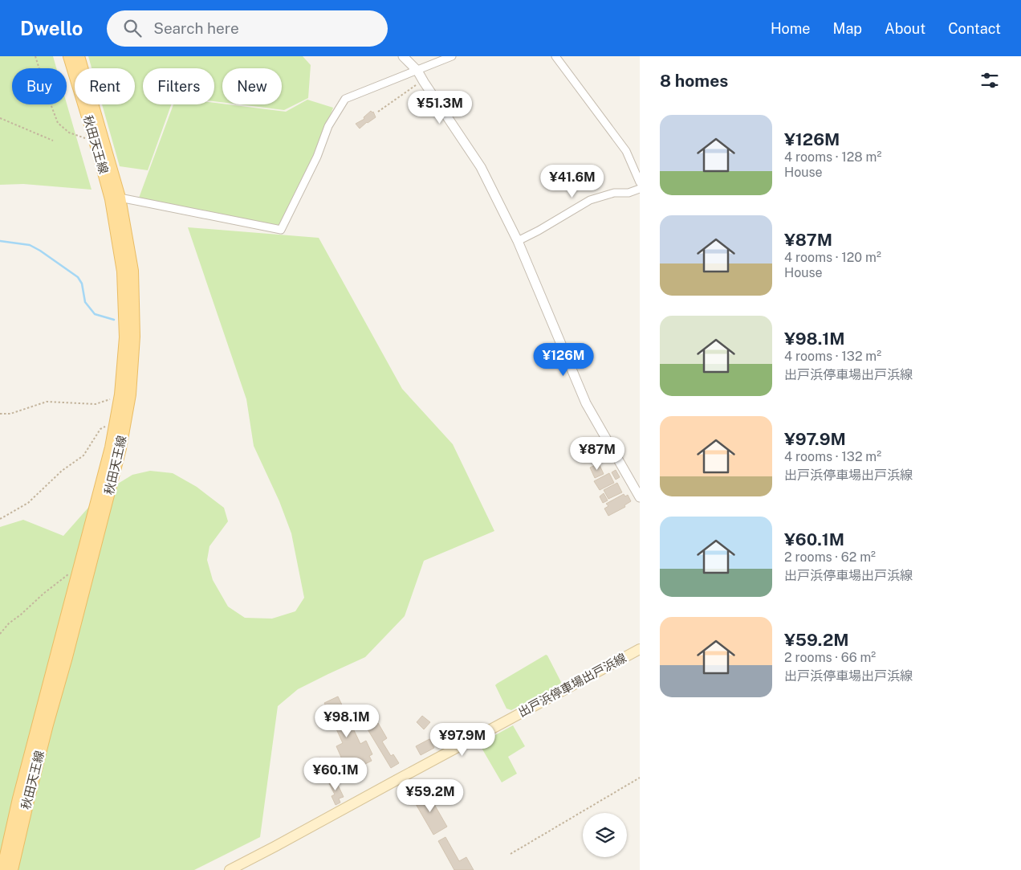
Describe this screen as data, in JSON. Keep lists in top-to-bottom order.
{
  "streets": {
    "main road": ["秋田天王線", "出戸浜停車場出戸浜線"]
  },
  "page": {
    "header": "Dwello",
    "search": "Search here",
    "nav": [
      "Home",
      "Map",
      "About",
      "Contact"
    ],
    "heading": "8 homes",
    "chip": [
      "Buy",
      "Rent",
      "Filters",
      "New"
    ],
    "price": [
      "¥51.3M",
      "¥41.6M",
      "¥126M",
      "¥87M",
      "¥98.1M",
      "¥97.9M",
      "¥60.1M",
      "¥59.2M"
    ],
    "list": [
      {
        "name": "¥126M",
        "note": "4 rooms · 128 m² · House"
      },
      {
        "name": "¥87M",
        "note": "4 rooms · 120 m² · House"
      },
      {
        "name": "¥98.1M",
        "note": "4 rooms · 132 m² · 出戸浜停車場出戸浜線"
      },
      {
        "name": "¥97.9M",
        "note": "4 rooms · 132 m² · 出戸浜停車場出戸浜線"
      },
      {
        "name": "¥60.1M",
        "note": "2 rooms · 62 m² · 出戸浜停車場出戸浜線"
      },
      {
        "name": "¥59.2M",
        "note": "2 rooms · 66 m² · 出戸浜停車場出戸浜線"
      }
    ]
  }
}
